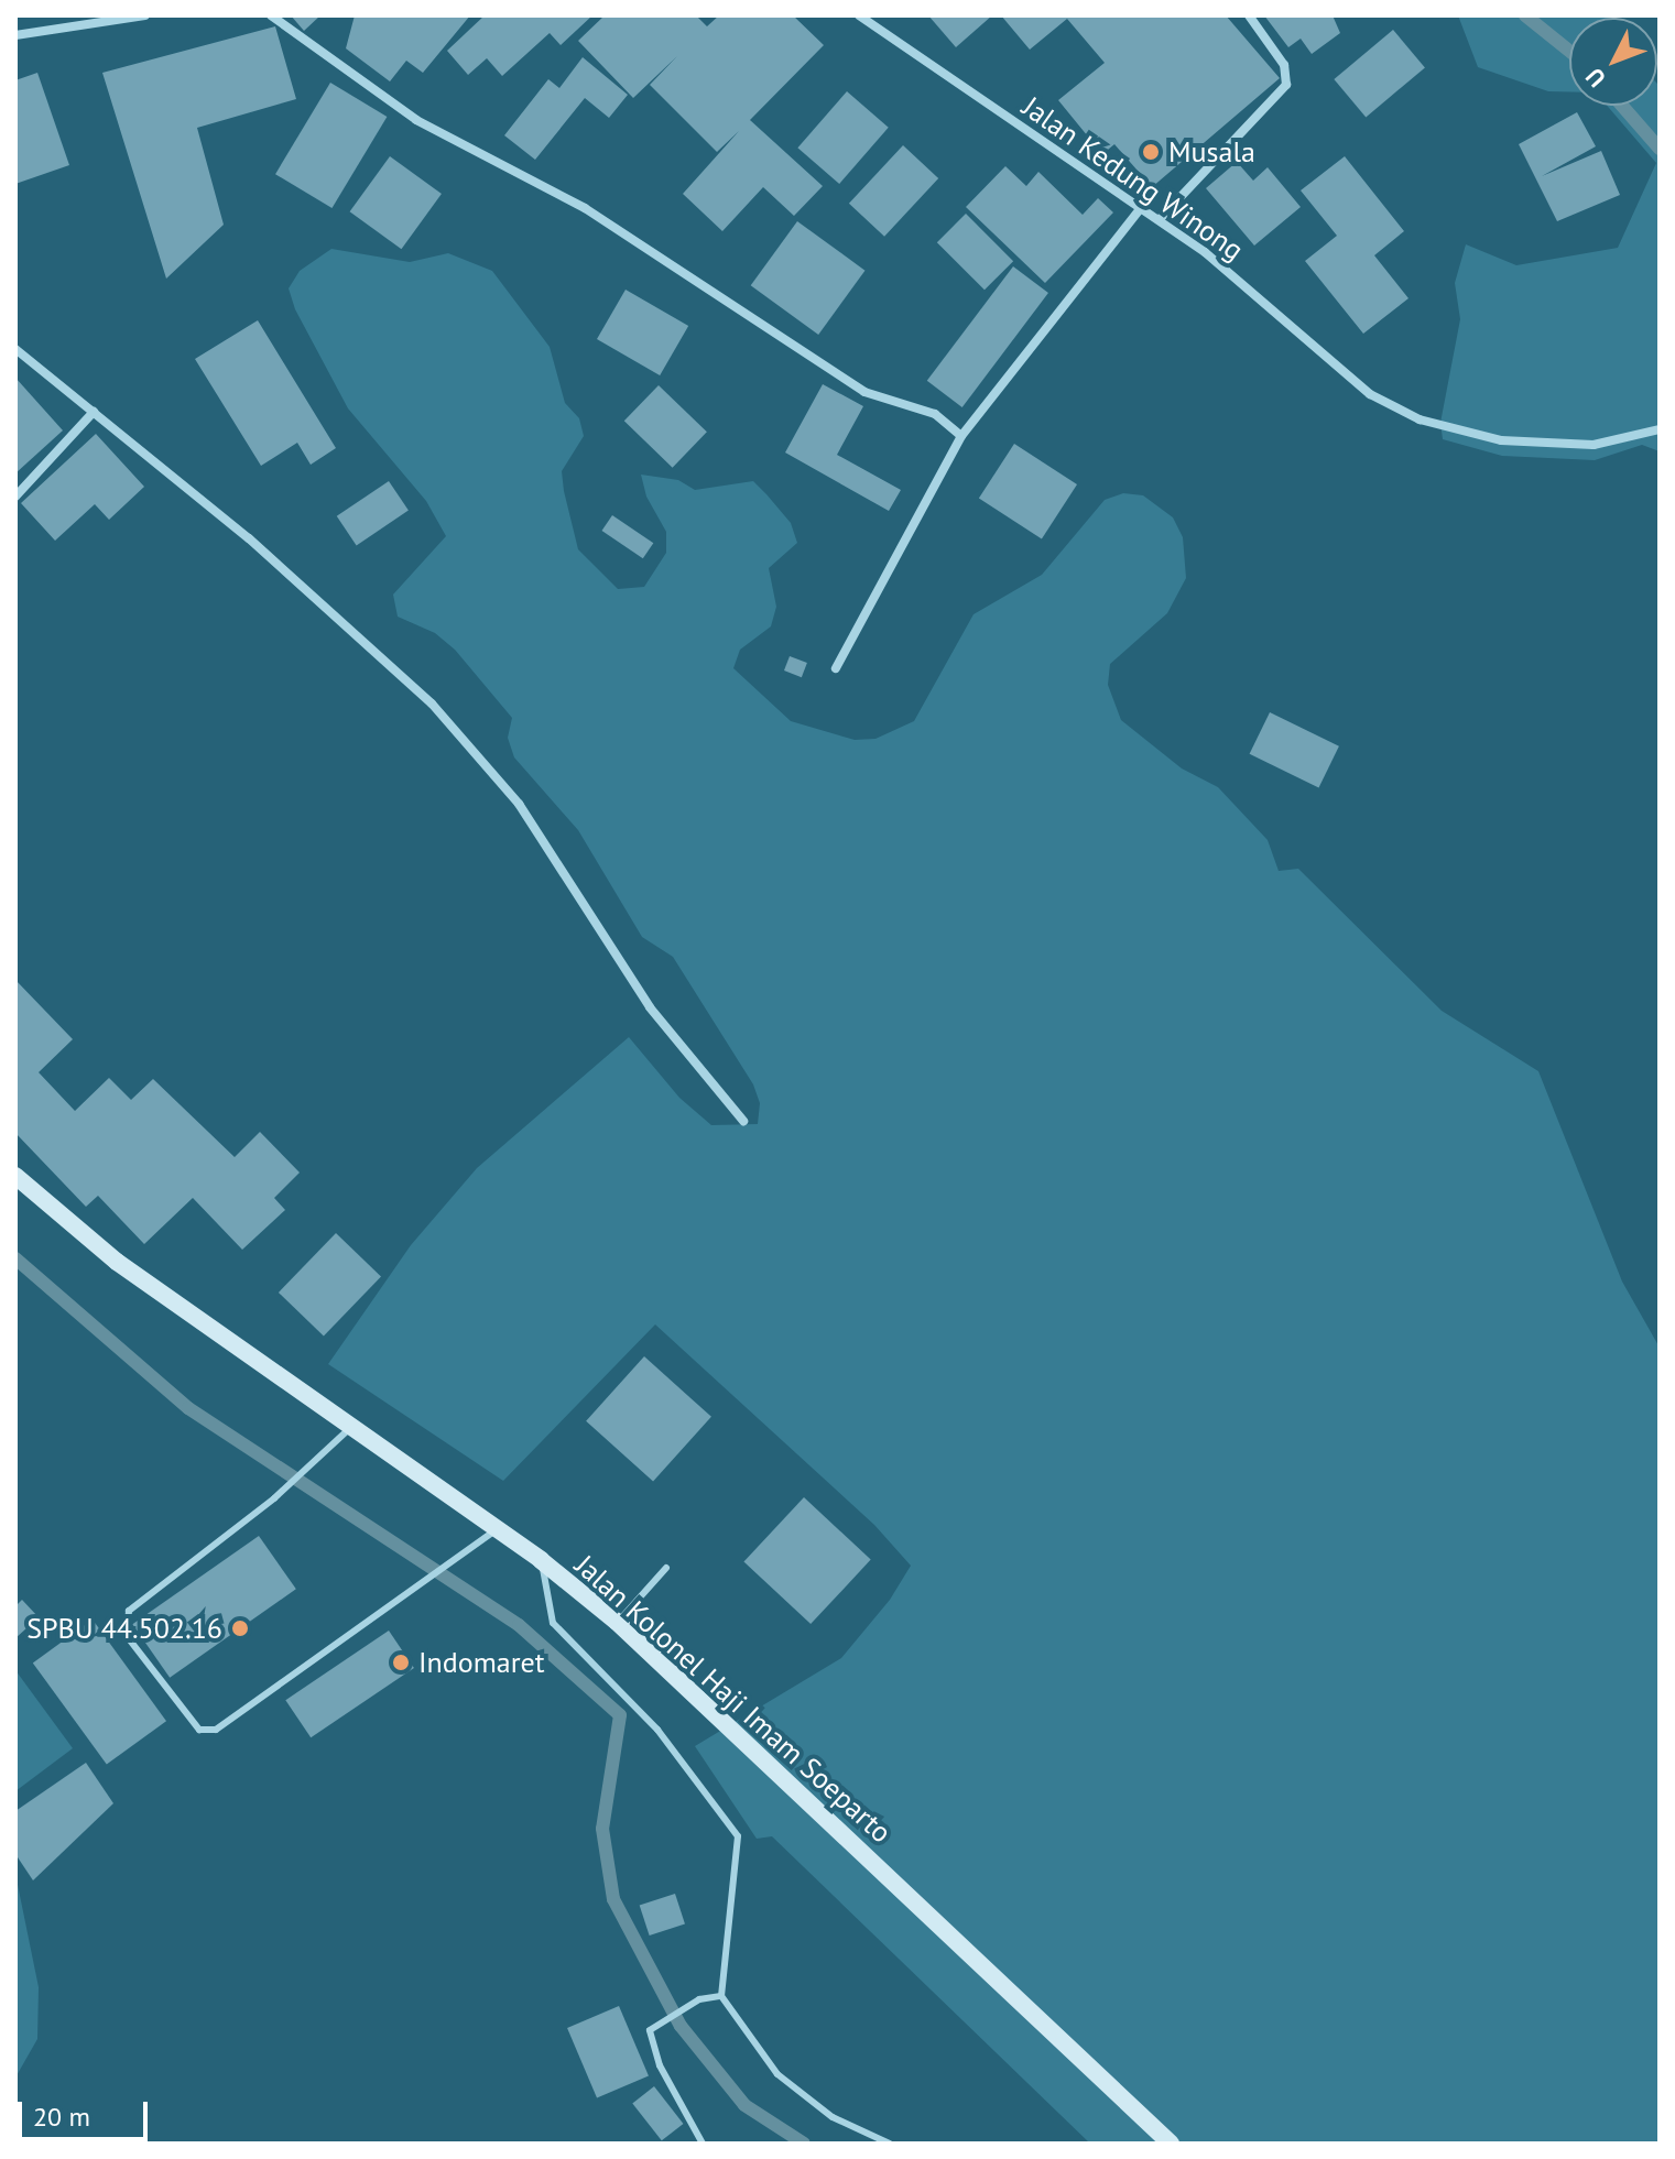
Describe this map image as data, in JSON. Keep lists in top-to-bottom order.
{
  "streets": {
    "main road": ["Jalan Kolonel Haji Imam Soeparto"],
    "street": ["Jalan Kedung Winong"]
  },
  "places": ["Musala", "SPBU 44.502.16", "Indomaret"],
  "scale_bar": "20 m",
  "north": "bottom left"
}
